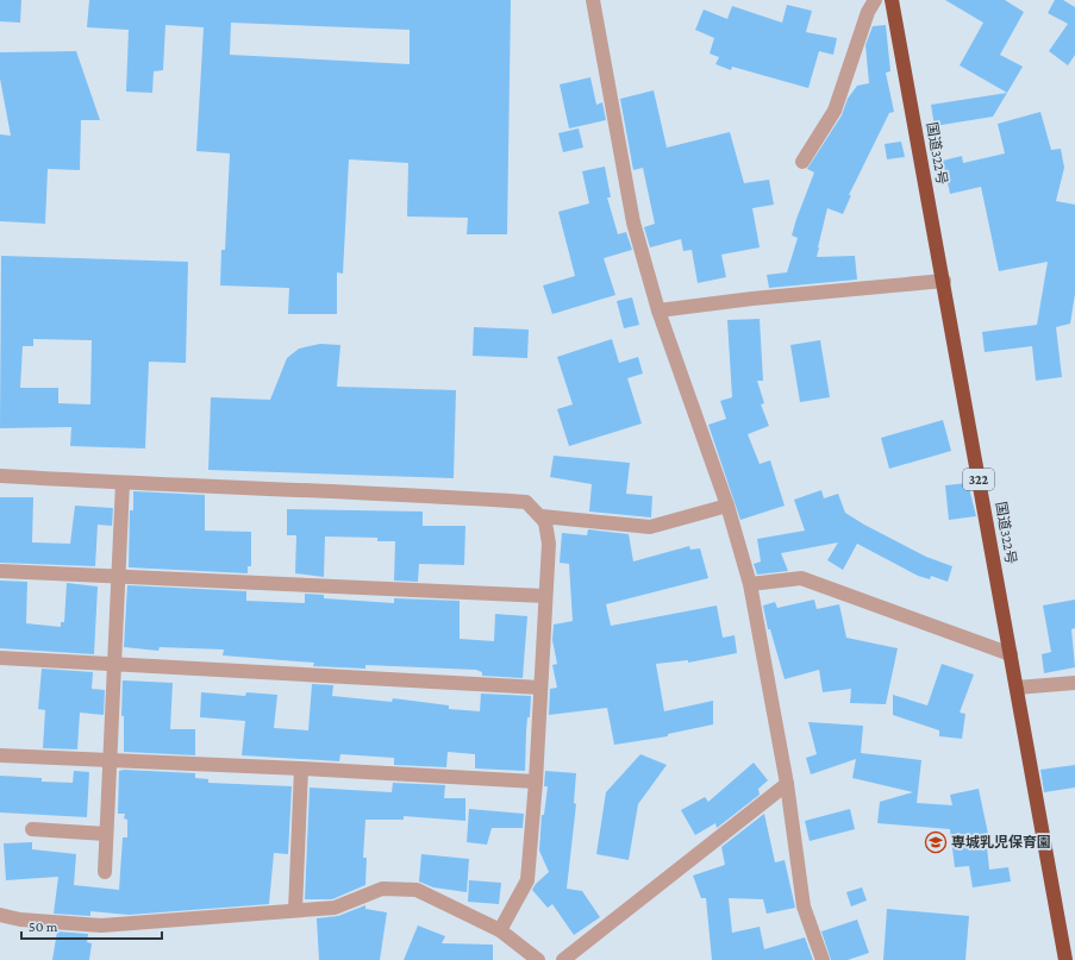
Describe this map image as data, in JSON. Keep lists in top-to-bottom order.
{
  "streets": {
    "highway": ["国道322号", "322"]
  },
  "places": {
    "school or university": ["専城乳児保育園"]
  },
  "scale_bar": "50 m"
}
